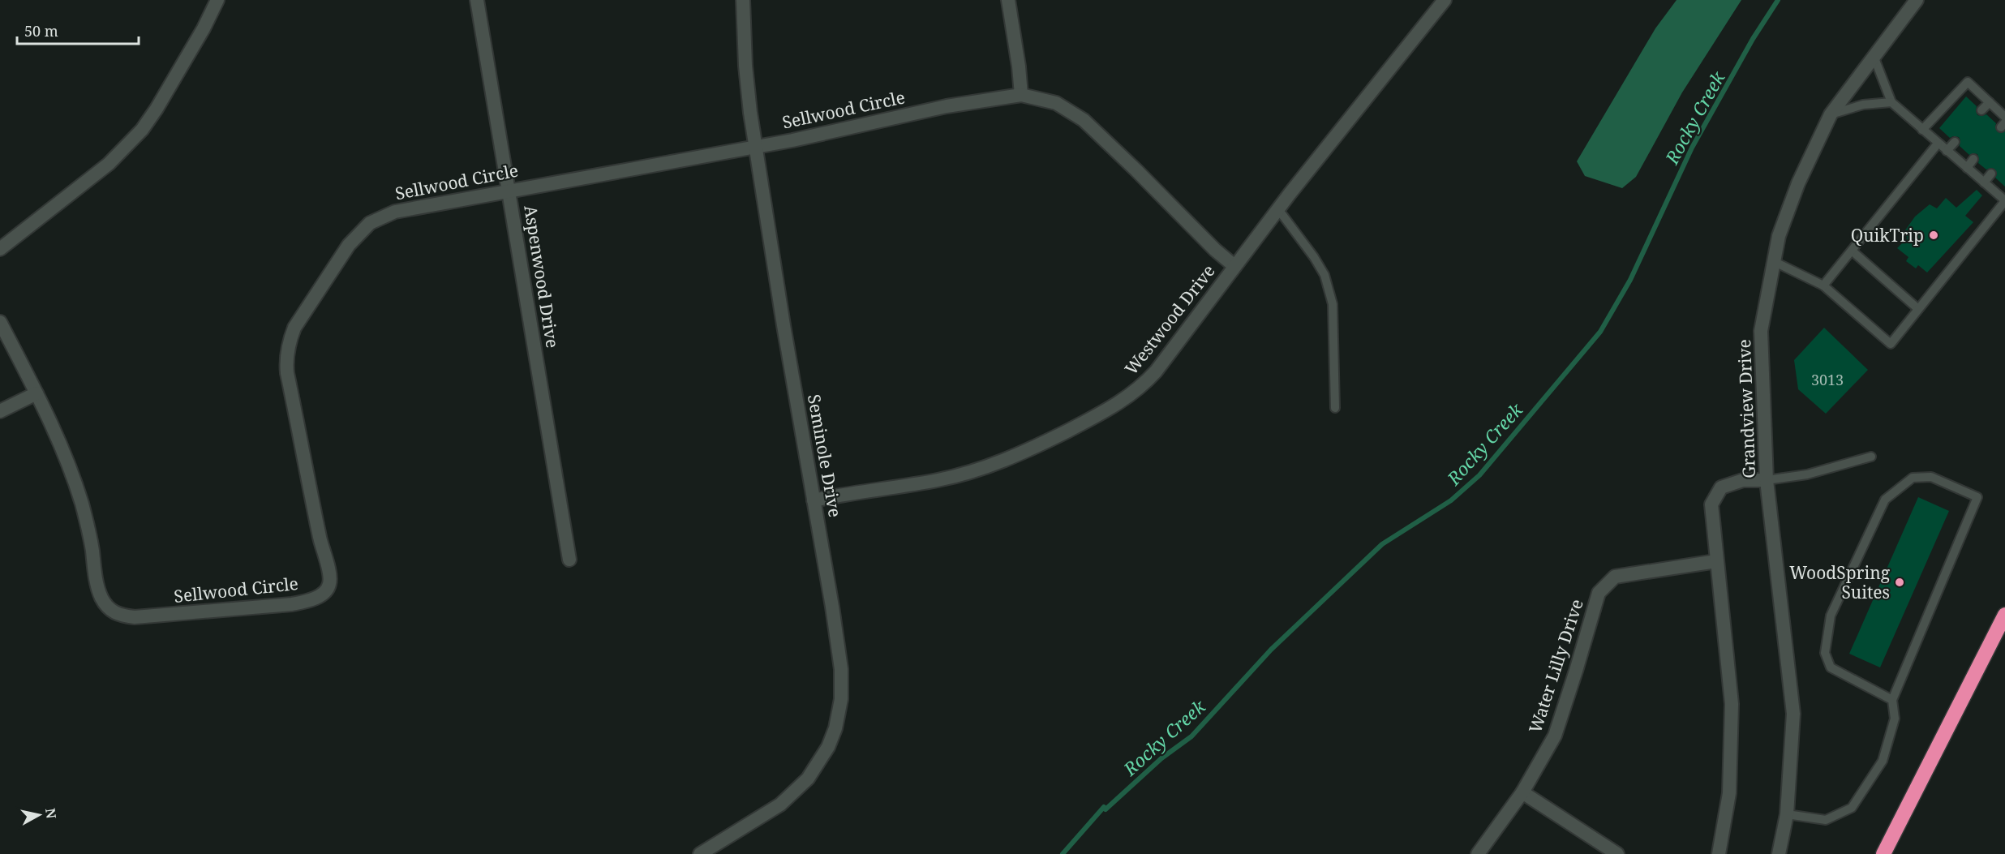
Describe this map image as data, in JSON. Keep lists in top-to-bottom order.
{
  "streets": {
    "street": [
      "Sellwood Circle",
      "Aspenwood Drive",
      "Westwood Drive",
      "Grandview Drive",
      "Seminole Drive",
      "Water Lilly Drive"
    ]
  },
  "crossings": [
    ["Sellwood Circle", "Aspenwood Drive"],
    ["Sellwood Circle", "Westwood Drive"],
    ["Sellwood Circle", "Seminole Drive"],
    ["Westwood Drive", "Seminole Drive"]
  ],
  "water": ["Rocky Creek"],
  "places": ["QuikTrip", "WoodSpring Suites"],
  "house_numbers": ["3013"],
  "scale_bar": "50 m",
  "north": "right"
}
